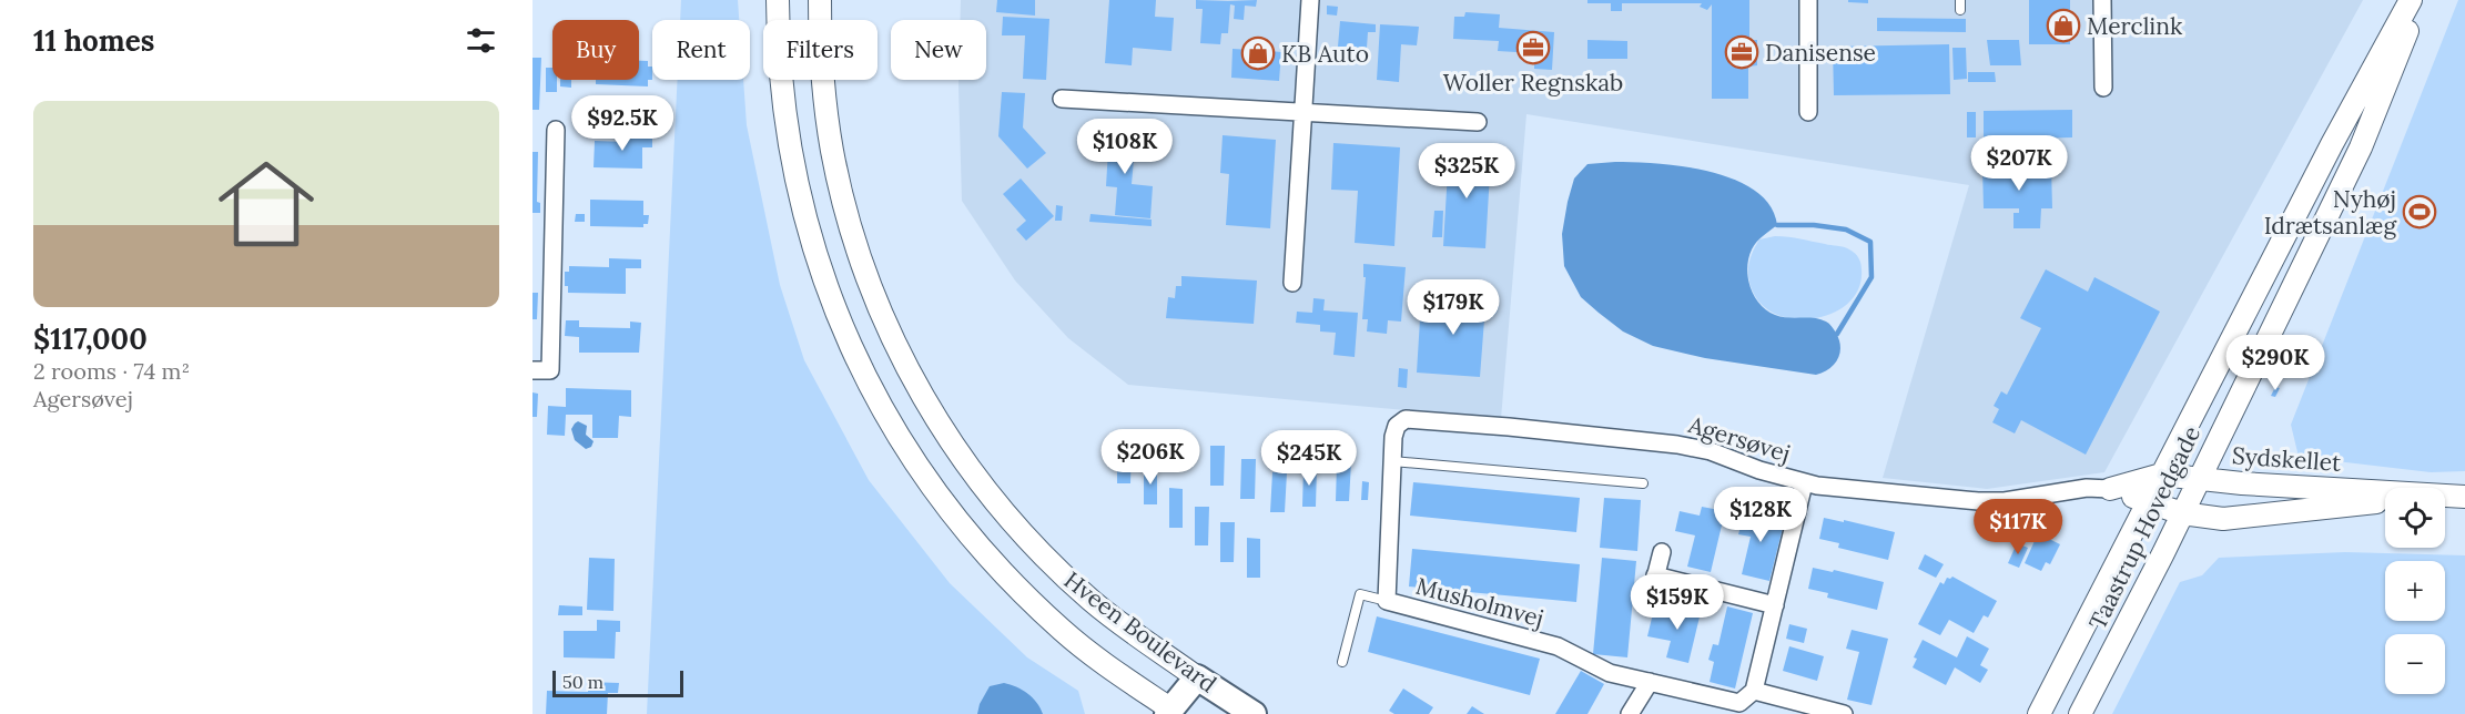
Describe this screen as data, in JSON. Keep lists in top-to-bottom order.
{
  "streets": {
    "main road": ["Hveen Boulevard"],
    "street": [
      "Agersøvej",
      "Sydskellet",
      "Taastrup Hovedgade",
      "Musholmvej"
    ]
  },
  "crossings": [
    ["Agersøvej", "Sydskellet"],
    ["Agersøvej", "Musholmvej"],
    ["Sydskellet", "Taastrup Hovedgade"]
  ],
  "places": {
    "shop": ["Merclink", "KB Auto"],
    "office": ["Woller Regnskab", "Danisense"],
    "sports": ["Nyhøj Idrætsanlæg"]
  },
  "scale_bar": "50 m",
  "page": {
    "heading": "11 homes",
    "chip": [
      "Buy",
      "Rent",
      "Filters",
      "New"
    ],
    "list": [
      {
        "name": "$117,000",
        "note": "2 rooms · 74 m² · Agersøvej"
      }
    ],
    "price": [
      "$92.5K",
      "$108K",
      "$207K",
      "$325K",
      "$179K",
      "$290K",
      "$206K",
      "$245K",
      "$128K",
      "$117K",
      "$159K"
    ],
    "map_buttons": ["+", "−"],
    "scale": "50 m"
  }
}
